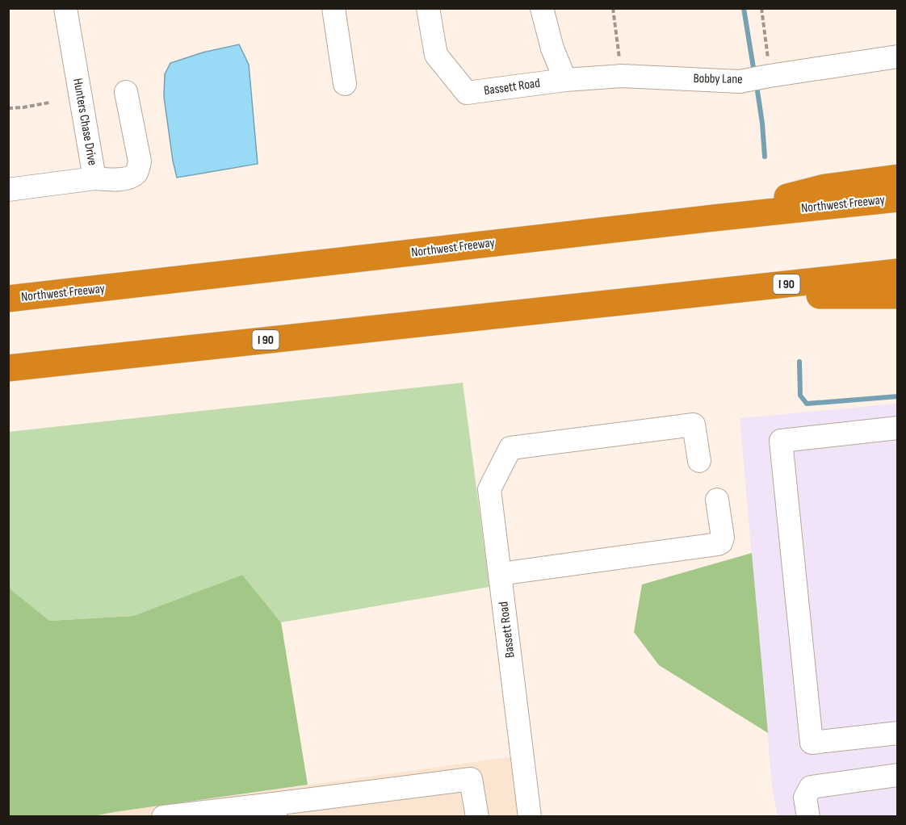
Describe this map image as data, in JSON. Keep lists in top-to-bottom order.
{
  "streets": {
    "highway": ["Northwest Freeway", "I 90"],
    "street": ["Bobby Lane", "Bassett Road", "Hunters Chase Drive"]
  },
  "crossings": [
    ["Bobby Lane", "Bassett Road"]
  ]
}
